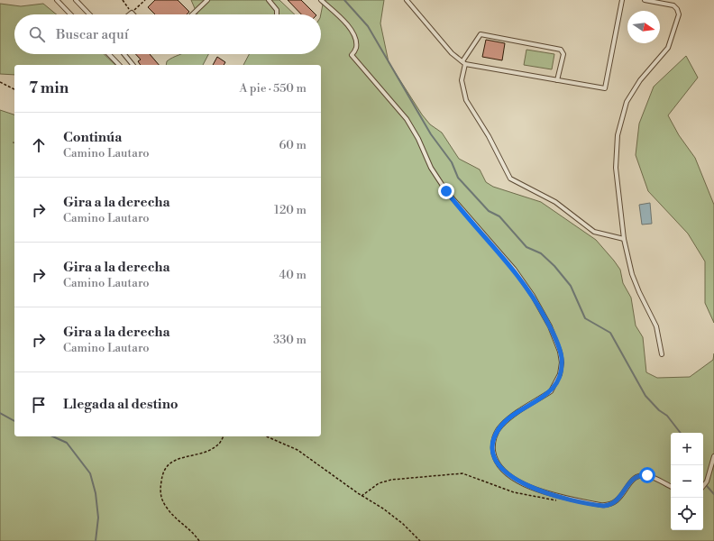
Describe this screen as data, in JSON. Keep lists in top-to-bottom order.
{
  "north": "right",
  "page": {
    "search": "Buscar aquí",
    "heading": ["7 min", "A pie · 550 m"],
    "list": [
      ["Continúa", "Camino Lautaro", "60 m"],
      ["Gira a la derecha", "Camino Lautaro", "120 m"],
      ["Gira a la derecha", "Camino Lautaro", "40 m"],
      ["Gira a la derecha", "Camino Lautaro", "330 m"],
      "Llegada al destino"
    ],
    "map_buttons": ["+", "−"]
  }
}
